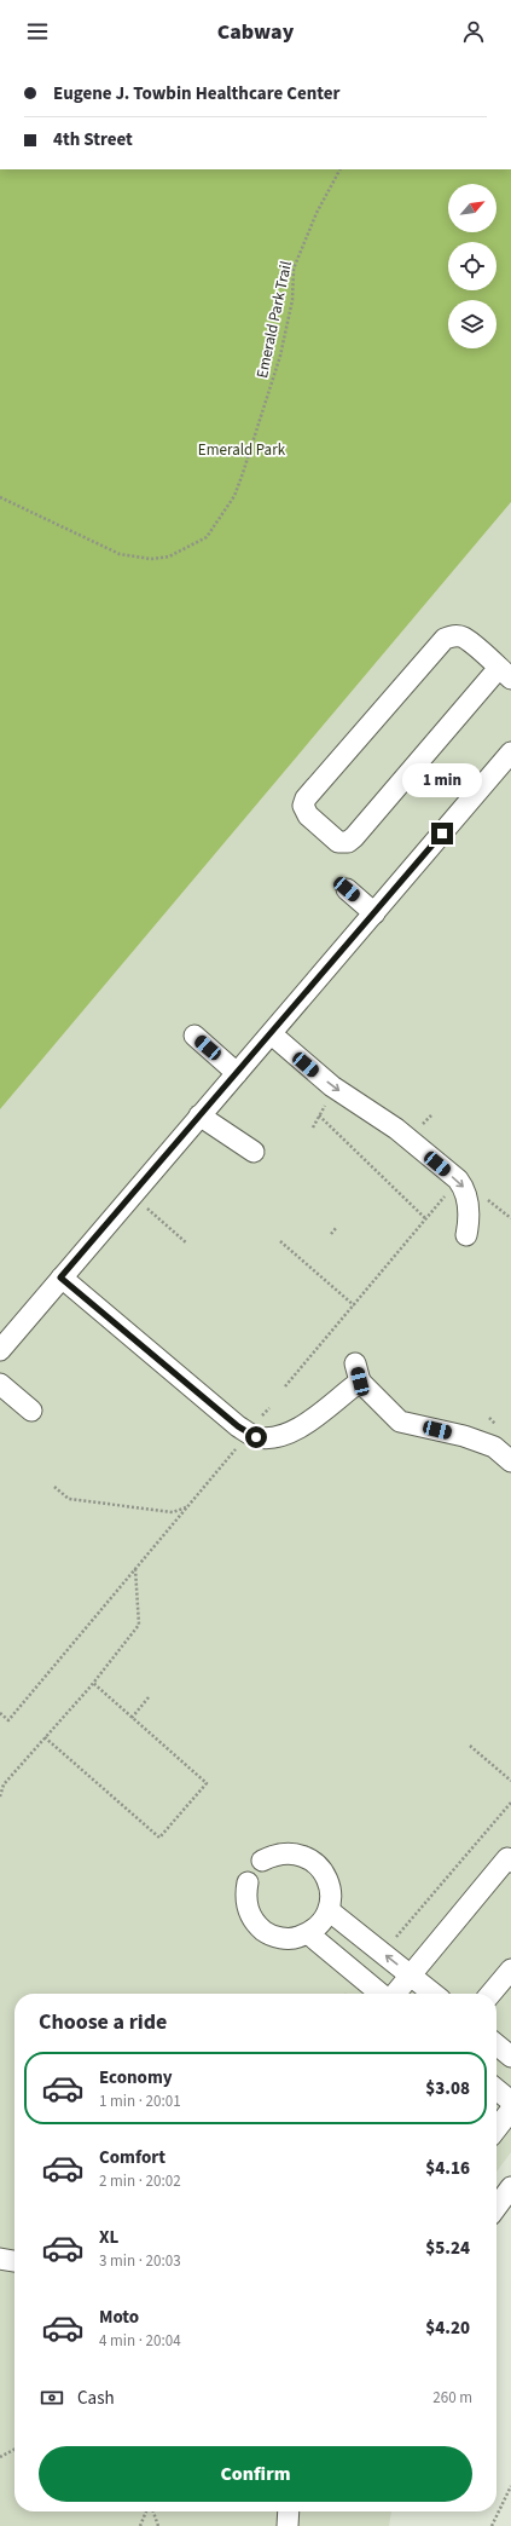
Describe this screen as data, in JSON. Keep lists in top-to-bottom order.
{
  "streets": {
    "path": ["Emerald Park Trail"]
  },
  "parks": ["Emerald Park"],
  "north": "top right",
  "page": {
    "header": "Cabway",
    "banner": ["Eugene J. Towbin Healthcare Center", "4th Street"],
    "bubble": "1 min",
    "heading": "Choose a ride",
    "list": [
      {
        "name": "Economy",
        "note": "1 min · 20:01",
        "value": "$3.08"
      },
      {
        "name": "Comfort",
        "note": "2 min · 20:02",
        "value": "$4.16"
      },
      {
        "name": "XL",
        "note": "3 min · 20:03",
        "value": "$5.24"
      },
      {
        "name": "Moto",
        "note": "4 min · 20:04",
        "value": "$4.20"
      }
    ],
    "pay": ["Cash", "260 m"],
    "buttons": "Confirm"
  }
}
